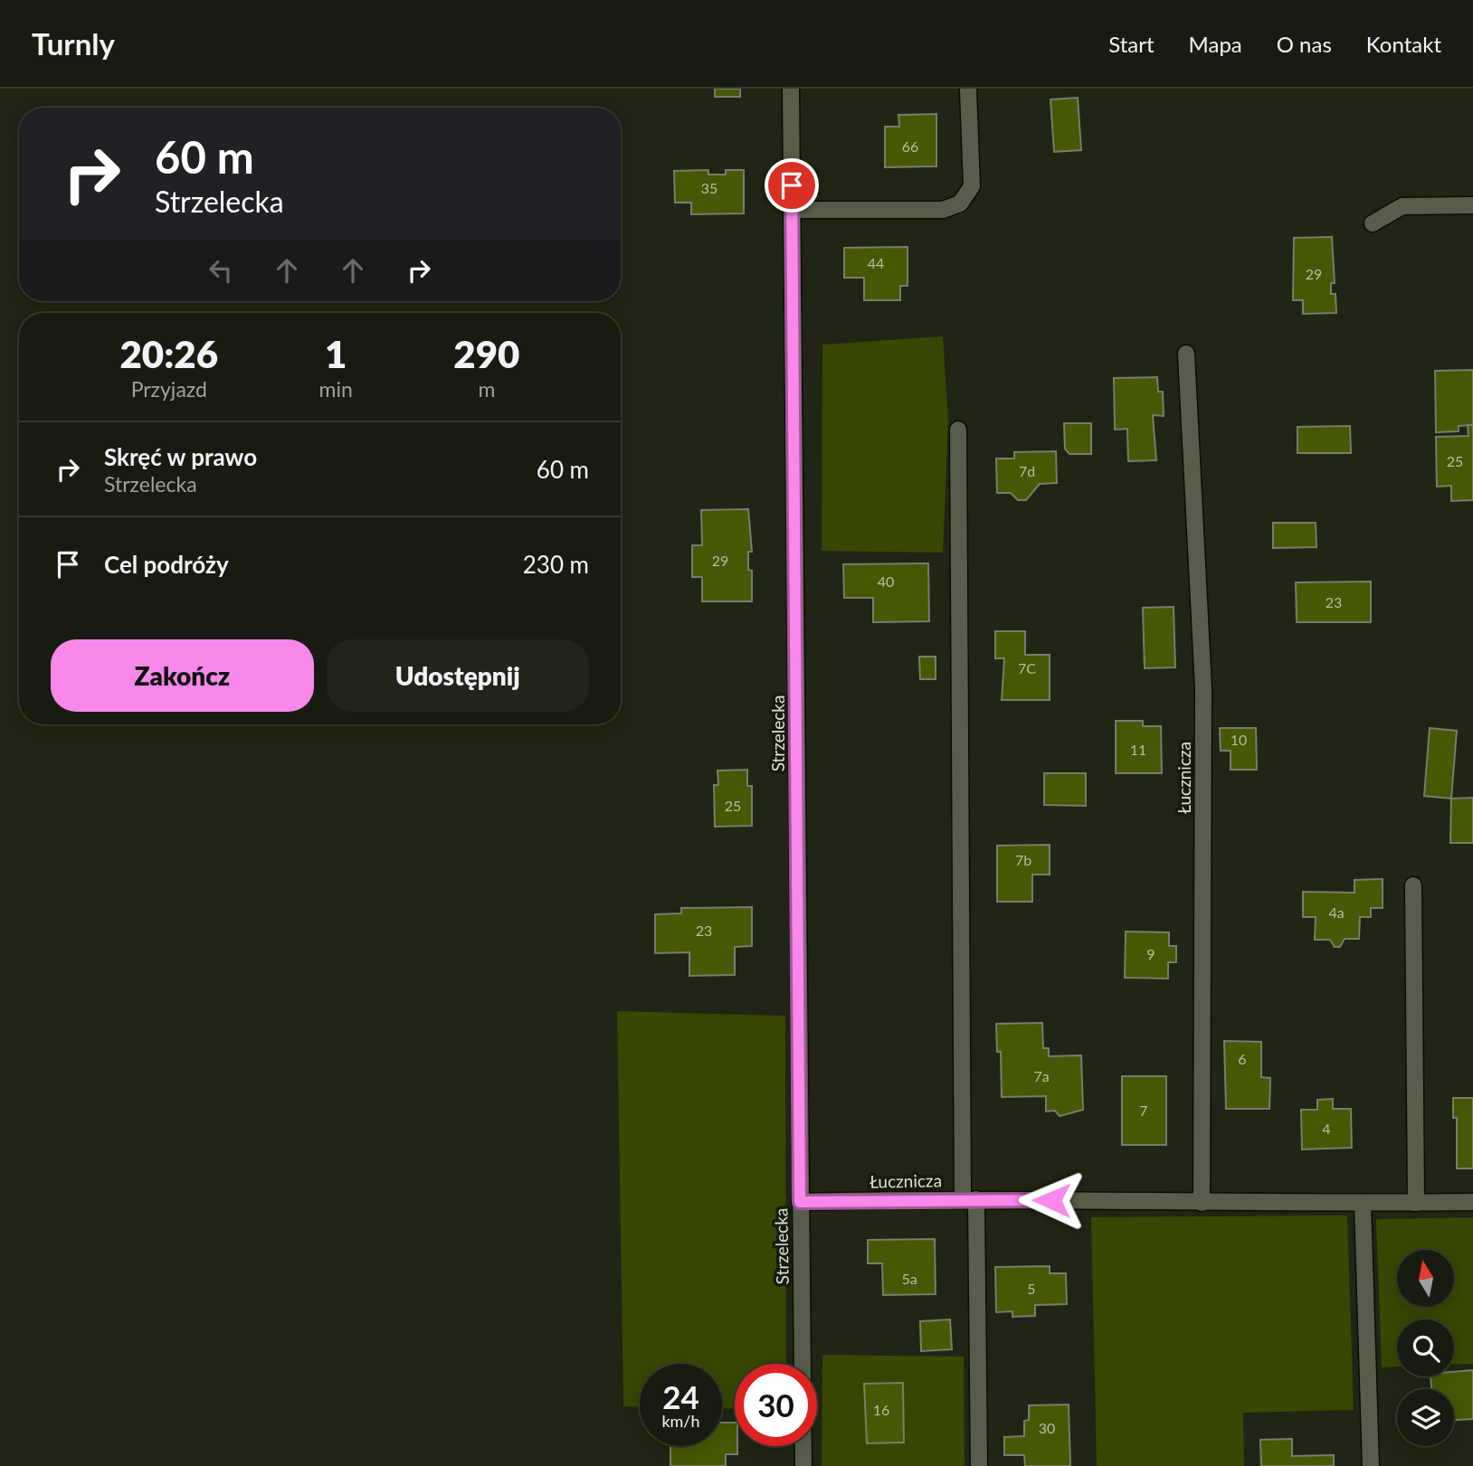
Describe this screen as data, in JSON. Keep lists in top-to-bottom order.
{
  "streets": {
    "street": ["Strzelecka", "Łucznicza"]
  },
  "crossings": [
    ["Strzelecka", "Łucznicza"]
  ],
  "house_numbers": [
    "66",
    "35",
    "44",
    "29",
    "25",
    "7d",
    "29",
    "40",
    "23",
    "7C",
    "10",
    "11",
    "25",
    "7b",
    "4a",
    "23",
    "9",
    "6",
    "7a",
    "7",
    "4",
    "5a",
    "5",
    "16",
    "30"
  ],
  "north": "top",
  "page": {
    "header": "Turnly",
    "nav": [
      "Start",
      "Mapa",
      "O nas",
      "Kontakt"
    ],
    "turn": ["60 m", "Strzelecka"],
    "eta": [
      "20:26",
      "Przyjazd",
      "1",
      "min",
      "290",
      "m"
    ],
    "list": [
      {
        "name": "Skręć w prawo",
        "note": "Strzelecka",
        "value": "60 m"
      },
      {
        "name": "Cel podróży",
        "value": "230 m"
      }
    ],
    "buttons": ["Zakończ", "Udostępnij"],
    "speed": "24 km/h",
    "limit": "30"
  }
}
